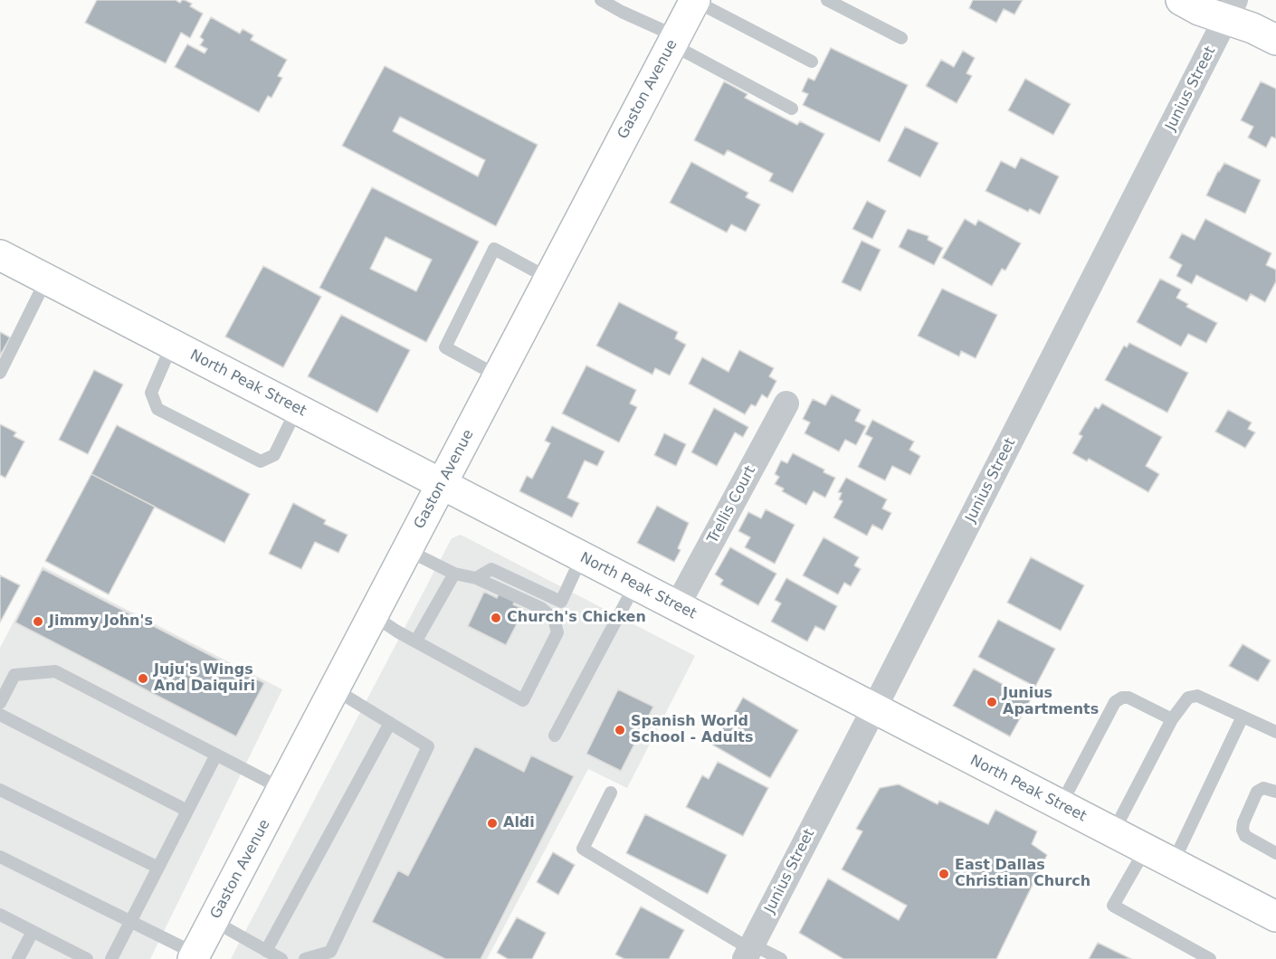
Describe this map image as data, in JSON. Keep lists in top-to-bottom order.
{
  "streets": {
    "main road": ["Gaston Avenue", "North Peak Street"],
    "street": ["Junius Street", "Trellis Court"]
  },
  "crossings": [
    ["Junius Street", "North Peak Street"],
    ["Gaston Avenue", "North Peak Street"],
    ["North Peak Street", "Trellis Court"]
  ],
  "places": [
    "Church's Chicken",
    "Jimmy John's",
    "Juju's Wings And Daiquiri",
    "Junius Apartments",
    "Spanish World School - Adults",
    "Aldi",
    "East Dallas Christian Church"
  ]
}
